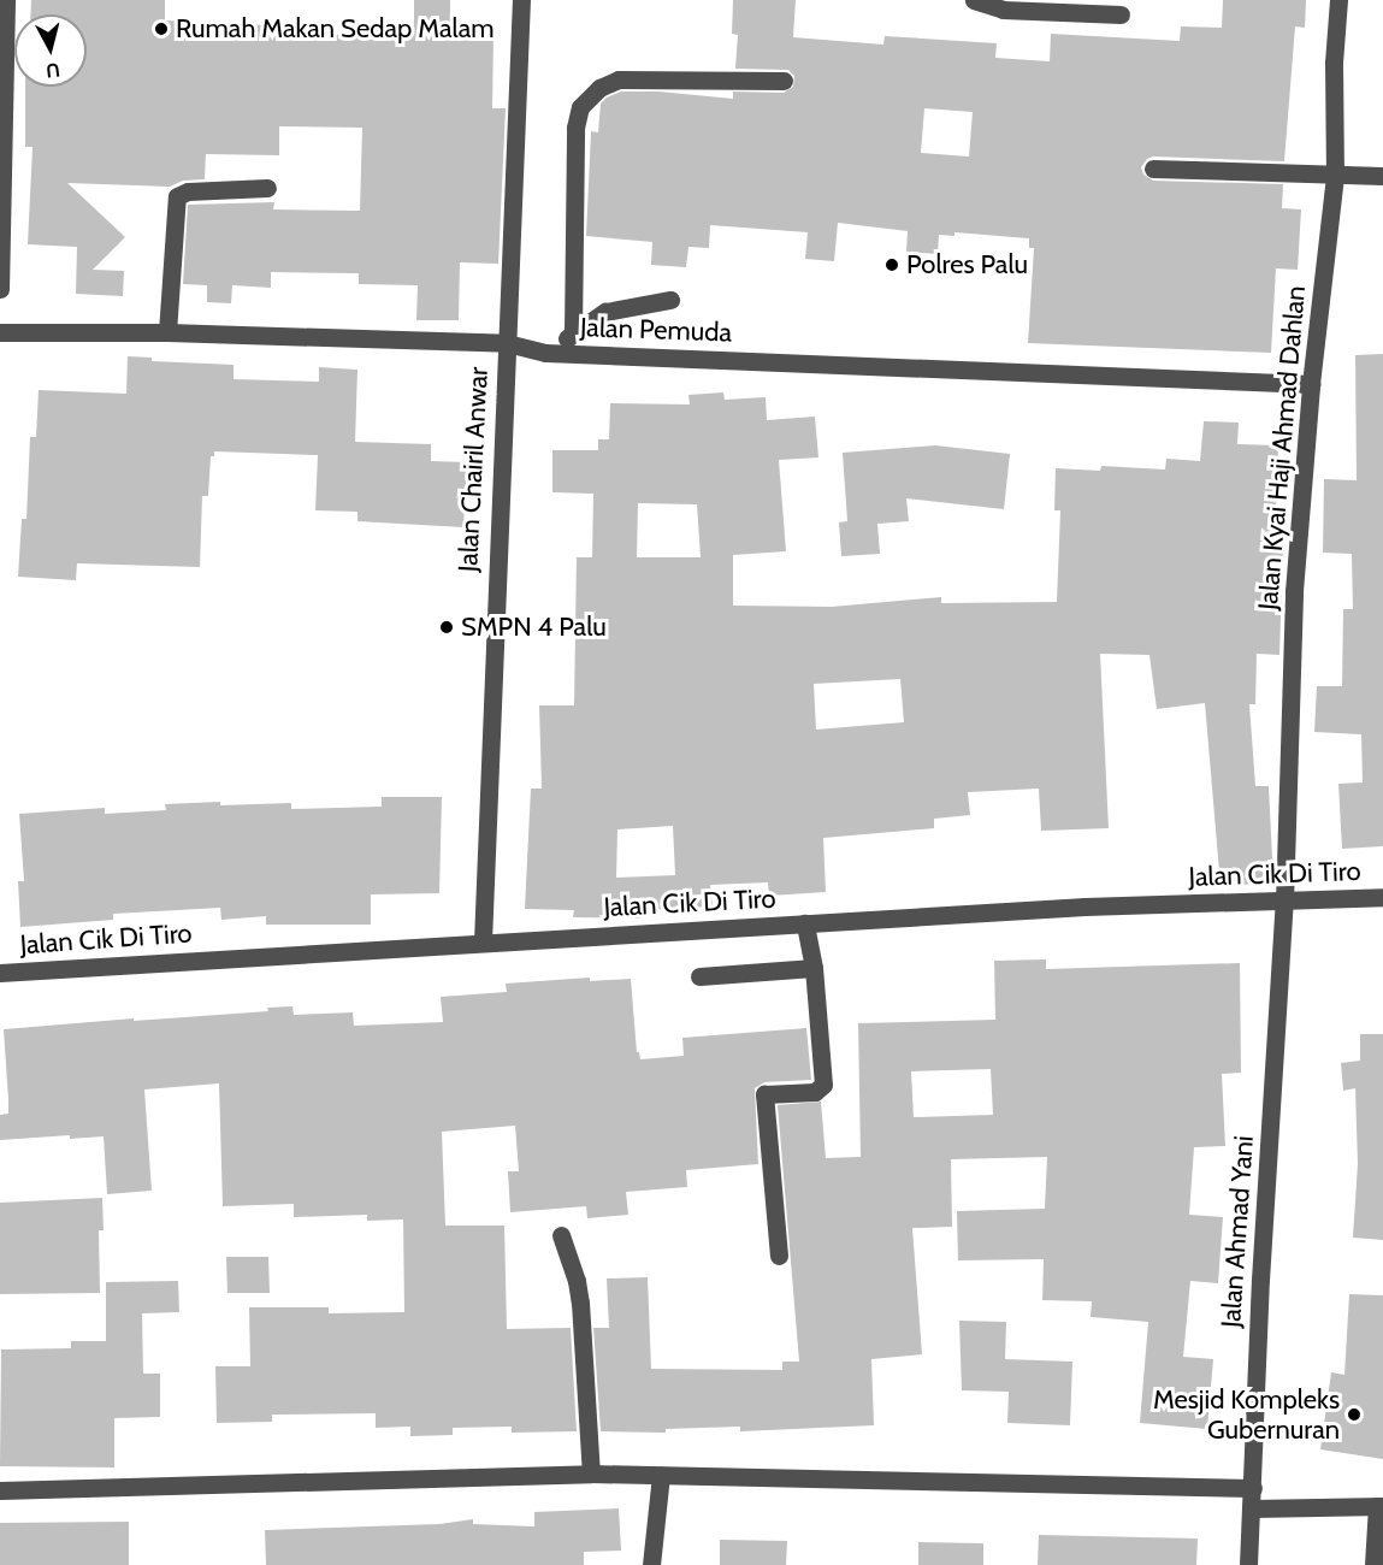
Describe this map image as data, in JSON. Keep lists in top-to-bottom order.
{
  "streets": {
    "street": [
      "Jalan Pemuda",
      "Jalan Kyai Haji Ahmad Dahlan",
      "Jalan Chairil Anwar",
      "Jalan Cik Di Tiro",
      "Jalan Ahmad Yani"
    ]
  },
  "crossings": [
    ["Jalan Pemuda", "Jalan Kyai Haji Ahmad Dahlan"],
    ["Jalan Pemuda", "Jalan Chairil Anwar"],
    ["Jalan Kyai Haji Ahmad Dahlan", "Jalan Cik Di Tiro"],
    ["Jalan Kyai Haji Ahmad Dahlan", "Jalan Ahmad Yani"],
    ["Jalan Chairil Anwar", "Jalan Cik Di Tiro"],
    ["Jalan Cik Di Tiro", "Jalan Ahmad Yani"]
  ],
  "places": [
    "Rumah Makan Sedap Malam",
    "Polres Palu",
    "SMPN 4 Palu",
    "Mesjid Kompleks Gubernuran"
  ],
  "north": "bottom"
}
